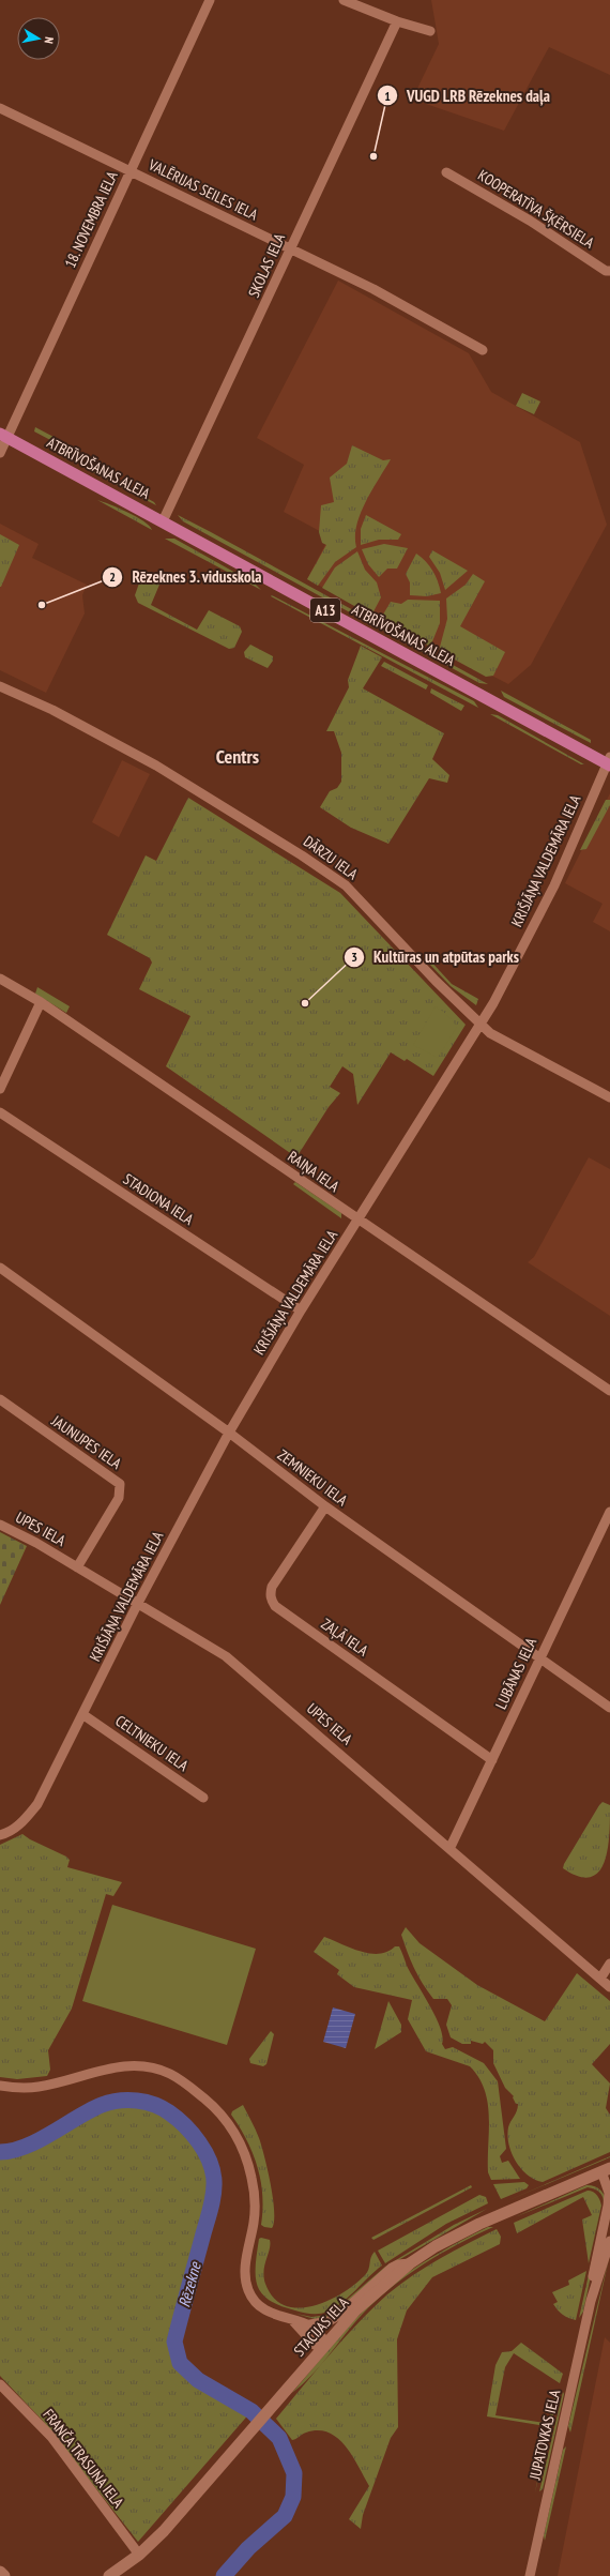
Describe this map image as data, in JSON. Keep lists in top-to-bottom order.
{
  "streets": {
    "main road": ["ATBRĪVOŠANAS ALEJA", "A13", "STACIJAS IELA"],
    "street": [
      "VALĒRIJAS SEILES IELA",
      "KOOPERATĪVA ŠĶĒRSIELA",
      "18. NOVEMBRA IELA",
      "SKOLAS IELA",
      "DĀRZU IELA",
      "KRIŠJĀŅA VALDEMĀRA IELA",
      "RAIŅA IELA",
      "STADIONA IELA",
      "JAUNUPES IELA",
      "ZEMNIEKU IELA",
      "UPES IELA",
      "ZAĻĀ IELA",
      "LUBĀNAS IELA",
      "CELTNIEKU IELA",
      "JUPATOVKAS IELA",
      "FRANČA TRASUNA IELA"
    ]
  },
  "crossings": [
    ["VALĒRIJAS SEILES IELA", "18. NOVEMBRA IELA"],
    ["VALĒRIJAS SEILES IELA", "SKOLAS IELA"],
    ["18. NOVEMBRA IELA", "ATBRĪVOŠANAS ALEJA"],
    ["SKOLAS IELA", "ATBRĪVOŠANAS ALEJA"],
    ["ATBRĪVOŠANAS ALEJA", "KRIŠJĀŅA VALDEMĀRA IELA"],
    ["DĀRZU IELA", "KRIŠJĀŅA VALDEMĀRA IELA"],
    ["KRIŠJĀŅA VALDEMĀRA IELA", "RAIŅA IELA"],
    ["KRIŠJĀŅA VALDEMĀRA IELA", "STADIONA IELA"],
    ["KRIŠJĀŅA VALDEMĀRA IELA", "ZEMNIEKU IELA"],
    ["KRIŠJĀŅA VALDEMĀRA IELA", "UPES IELA"],
    ["KRIŠJĀŅA VALDEMĀRA IELA", "CELTNIEKU IELA"],
    ["JAUNUPES IELA", "UPES IELA"],
    ["ZEMNIEKU IELA", "ZAĻĀ IELA"],
    ["ZEMNIEKU IELA", "LUBĀNAS IELA"],
    ["UPES IELA", "LUBĀNAS IELA"],
    ["ZAĻĀ IELA", "LUBĀNAS IELA"],
    ["STACIJAS IELA", "JUPATOVKAS IELA"],
    ["STACIJAS IELA", "FRANČA TRASUNA IELA"]
  ],
  "districts": ["Centrs"],
  "water": ["Rēzekne"],
  "places": ["VUGD LRB Rēzeknes daļa", "Rēzeknes 3. vidusskola", "Kultūras un atpūtas parks"],
  "north": "right"
}
